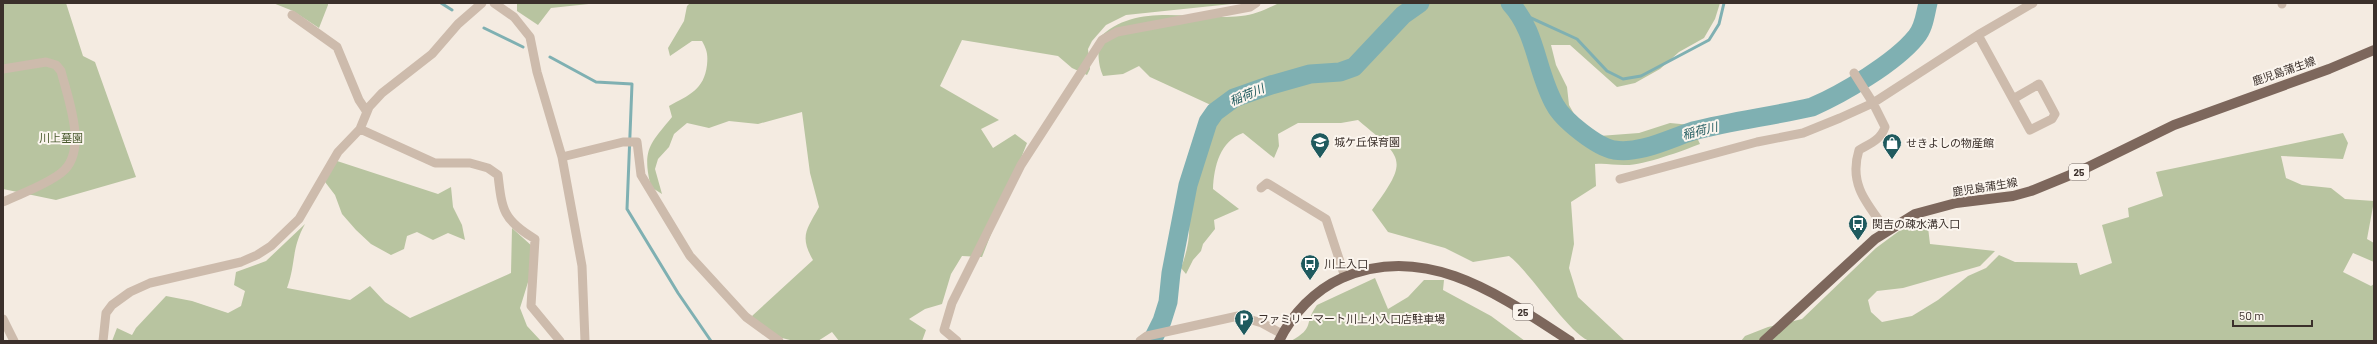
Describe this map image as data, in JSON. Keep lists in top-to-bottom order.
{
  "streets": {
    "main road": ["鹿児島蒲生線", "25"]
  },
  "water": ["稲荷川"],
  "parks": ["川上墓園"],
  "places": {
    "school or university": ["城ケ丘保育園"],
    "shop": ["せきよしの物産館"],
    "bus stop": ["関吉の疎水溝入口", "川上入口"],
    "parking": ["ファミリーマート川上小入口店駐車場"]
  },
  "scale_bar": "50 m"
}
